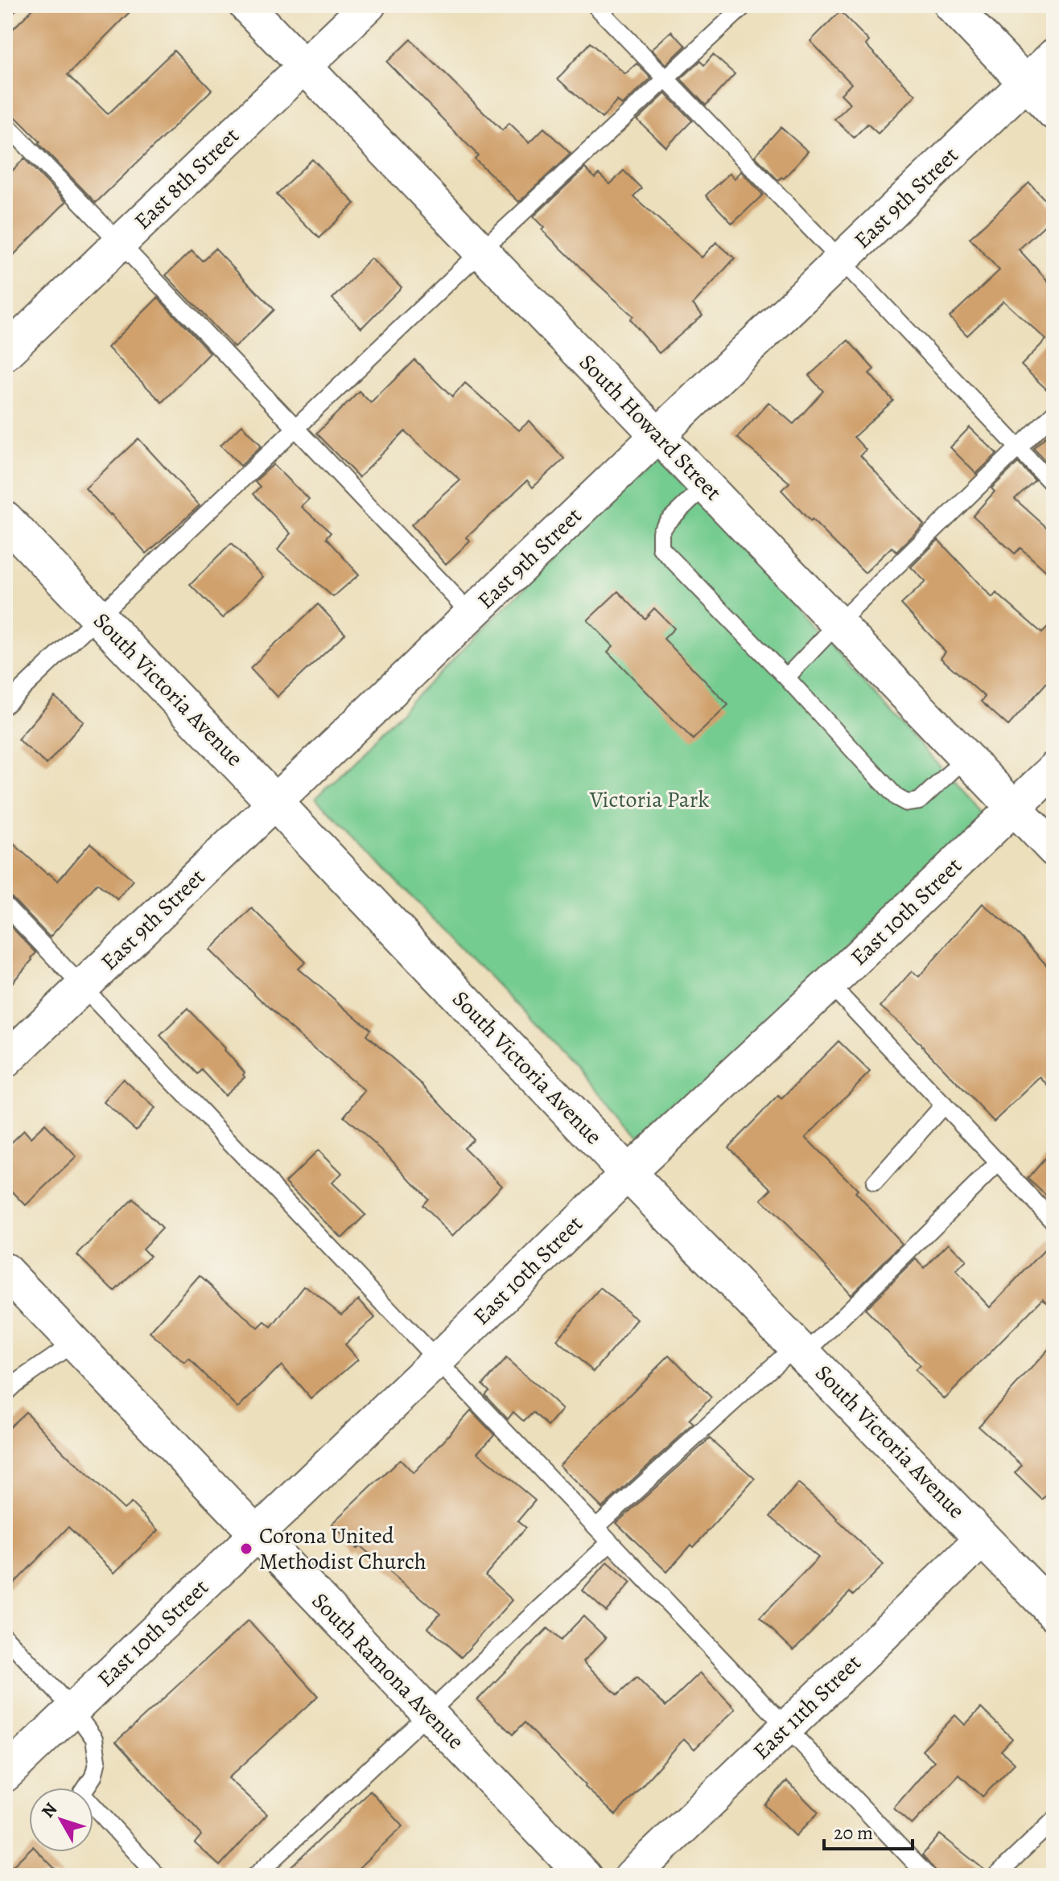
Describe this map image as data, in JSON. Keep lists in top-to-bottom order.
{
  "streets": {
    "street": [
      "East 8th Street",
      "East 9th Street",
      "South Howard Street",
      "South Victoria Avenue",
      "East 10th Street",
      "South Ramona Avenue",
      "East 11th Street"
    ]
  },
  "crossings": [
    ["East 8th Street", "South Howard Street"],
    ["East 9th Street", "South Howard Street"],
    ["East 9th Street", "South Victoria Avenue"],
    ["South Howard Street", "East 10th Street"],
    ["South Victoria Avenue", "East 10th Street"],
    ["South Victoria Avenue", "East 11th Street"],
    ["East 10th Street", "South Ramona Avenue"]
  ],
  "parks": ["Victoria Park"],
  "places": ["Corona United Methodist Church"],
  "scale_bar": "20 m",
  "north": "top left"
}
